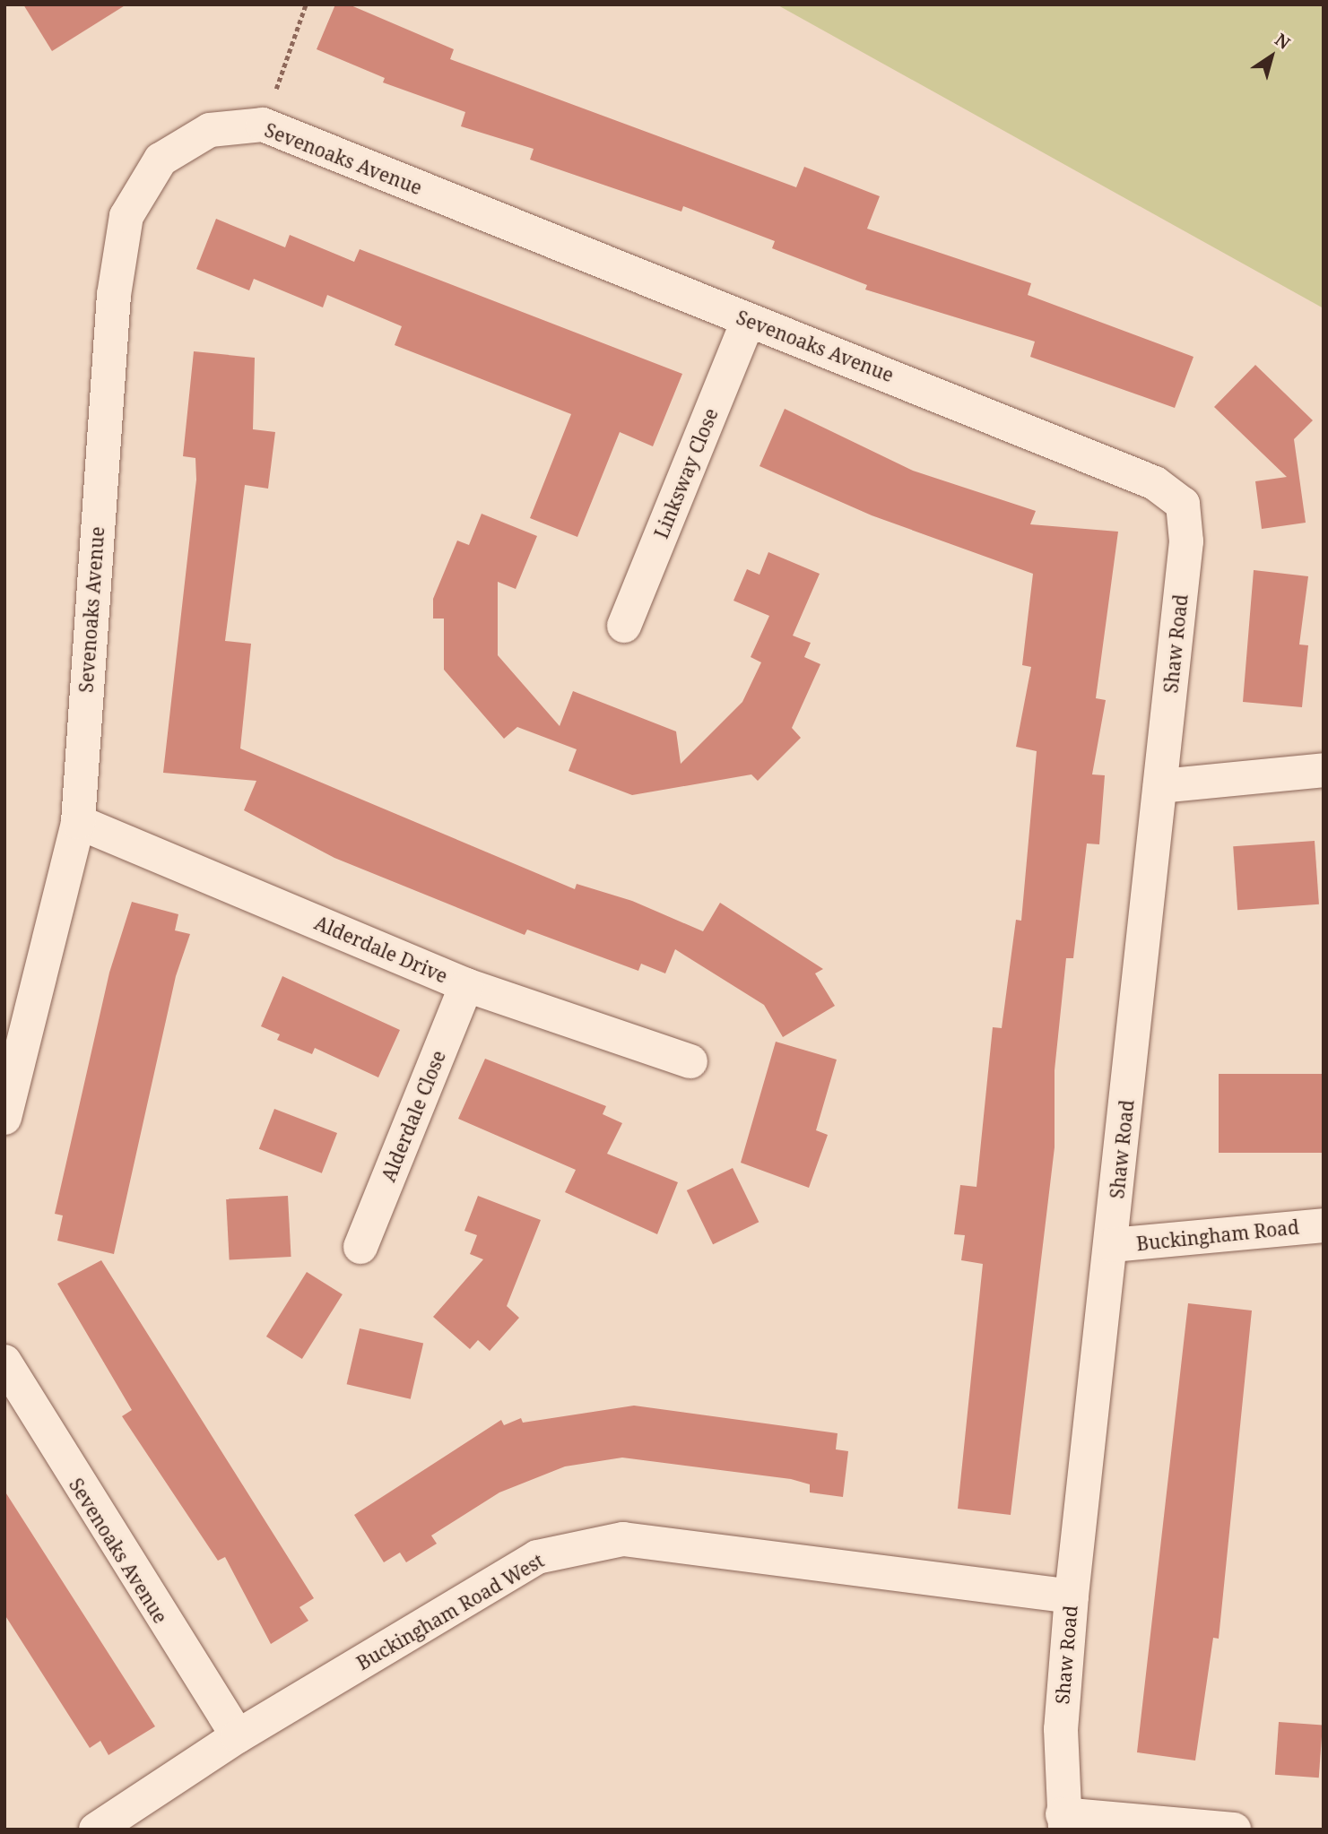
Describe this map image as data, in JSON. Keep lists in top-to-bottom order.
{
  "streets": {
    "street": [
      "Sevenoaks Avenue",
      "Linksway Close",
      "Shaw Road",
      "Alderdale Drive",
      "Alderdale Close",
      "Buckingham Road",
      "Buckingham Road West"
    ]
  },
  "crossings": [
    ["Sevenoaks Avenue", "Linksway Close"],
    ["Sevenoaks Avenue", "Shaw Road"],
    ["Sevenoaks Avenue", "Alderdale Drive"],
    ["Sevenoaks Avenue", "Buckingham Road West"],
    ["Shaw Road", "Buckingham Road"],
    ["Shaw Road", "Buckingham Road West"],
    ["Alderdale Drive", "Alderdale Close"]
  ],
  "north": "top right"
}
